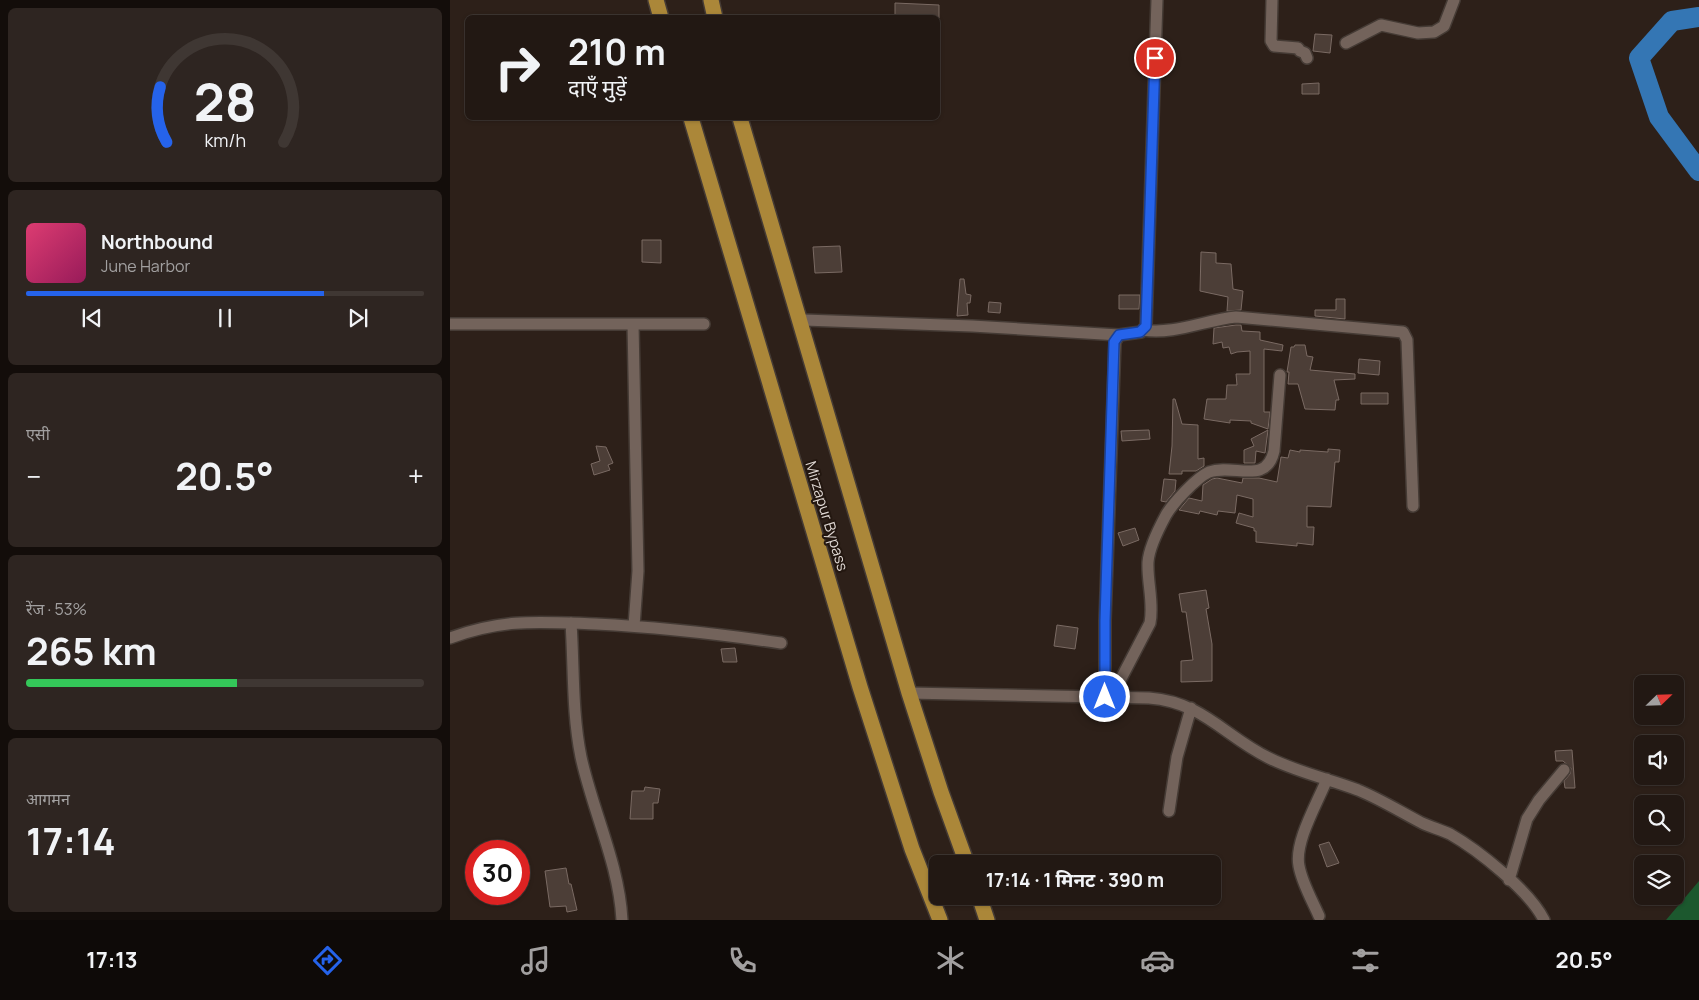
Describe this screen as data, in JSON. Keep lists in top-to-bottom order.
{
  "streets": {
    "highway": ["Mirzapur Bypass"]
  },
  "north": "top right",
  "page": {
    "turn": ["210 m", "दाएँ मुड़ें"],
    "song": ["Northbound", "June Harbor"],
    "tile": [
      "एसी",
      ["रेंज · 53%", "265 km"],
      ["आगमन", "17:14"]
    ],
    "heat": ["−", "20.5°", "+"],
    "limit": "30",
    "trip": "17:14 · 1 मिनट · 390 m",
    "tabs": ["17:13", "20.5°"],
    "gauge": ["28", "km/h"]
  }
}
